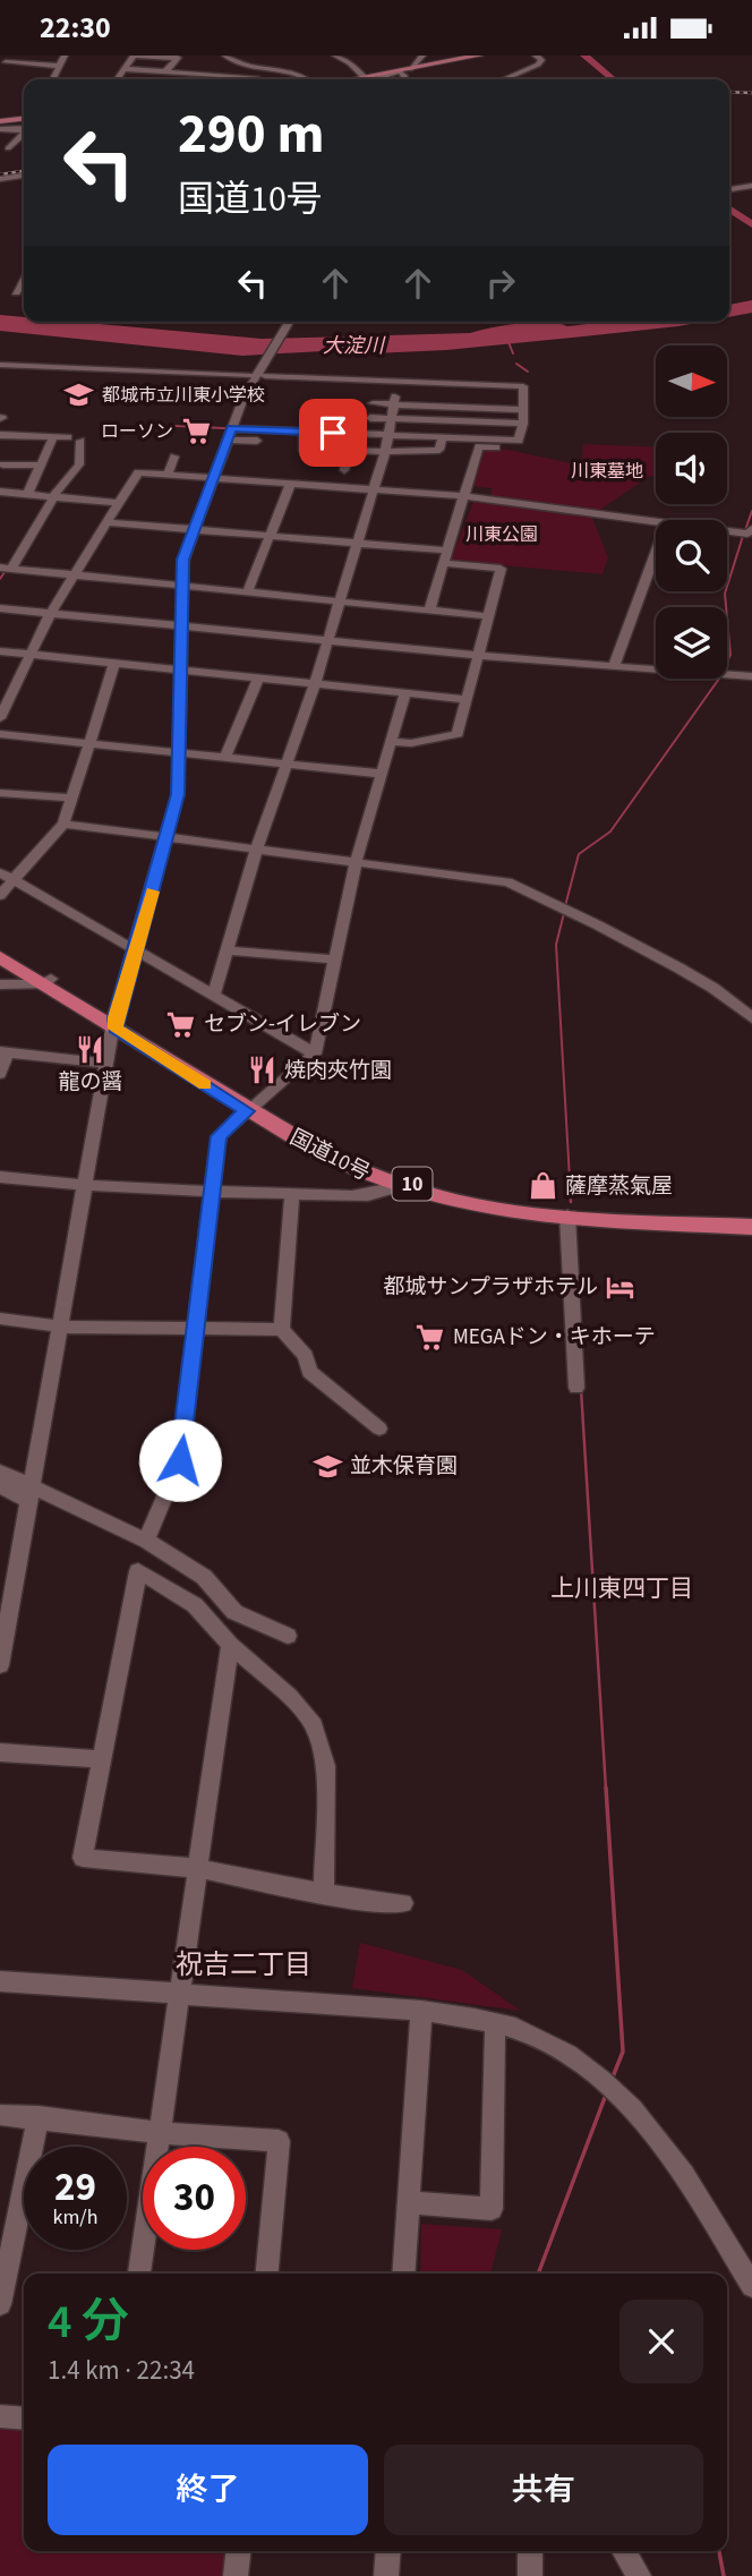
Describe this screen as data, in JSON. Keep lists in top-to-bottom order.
{
  "streets": {
    "highway": ["国道10号", "10"]
  },
  "districts": ["上川東四丁目", "祝吉二丁目"],
  "water": ["大淀川"],
  "parks": ["川東墓地", "川東公園"],
  "places": {
    "school or university": ["都城市立川東小学校", "並木保育園"],
    "supermarket": ["ローソン", "セブン-イレブン", "MEGAドン・キホーテ"],
    "restaurant": ["龍の醤", "焼肉夾竹園"],
    "shop": ["薩摩蒸氣屋"],
    "hotel": ["都城サンプラザホテル"]
  },
  "north": "right",
  "page": {
    "status": "22:30",
    "turn": ["290 m", "国道10号"],
    "speed": "29 km/h",
    "limit": "30",
    "heading": ["4 分", "1.4 km · 22:34"],
    "buttons": ["終了", "共有"]
  }
}
